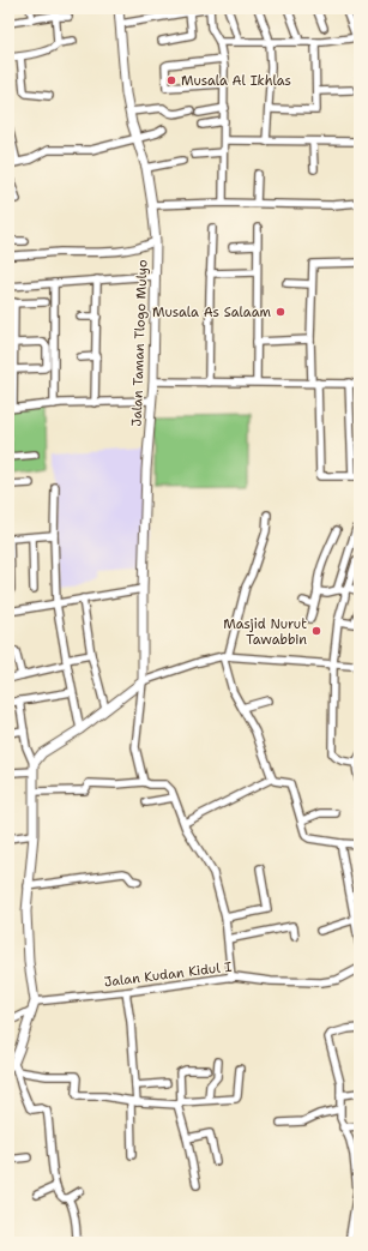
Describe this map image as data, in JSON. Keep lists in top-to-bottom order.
{
  "streets": {
    "street": ["Jalan Taman Tlogo Mulyo", "Jalan Kudan Kidul I"]
  },
  "places": ["Musala Al Ikhlas", "Musala As Salaam", "Masjid Nurut Tawabbin"]
}
